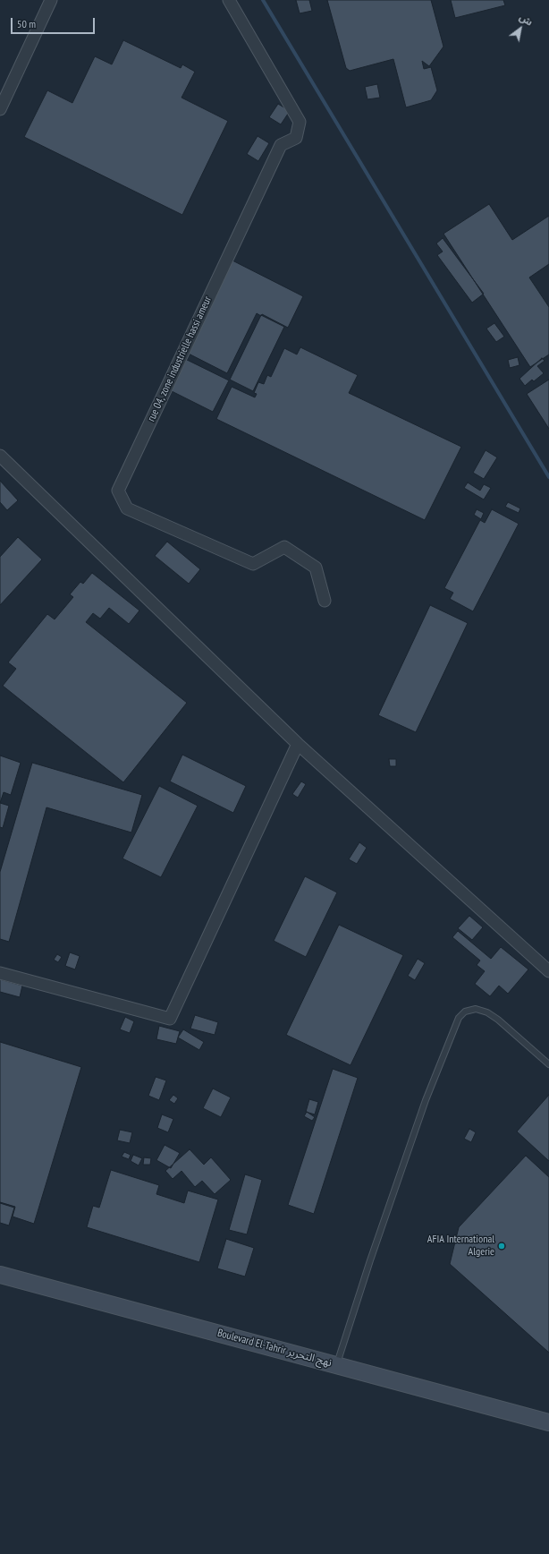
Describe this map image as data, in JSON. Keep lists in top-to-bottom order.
{
  "streets": {
    "main road": ["Boulevard El-Tahrir نهج التحرير"],
    "street": ["rue 04, zone industrielle hassi ameur"]
  },
  "places": ["AFIA International Algerie"],
  "scale_bar": "50 m",
  "north": "top right"
}
